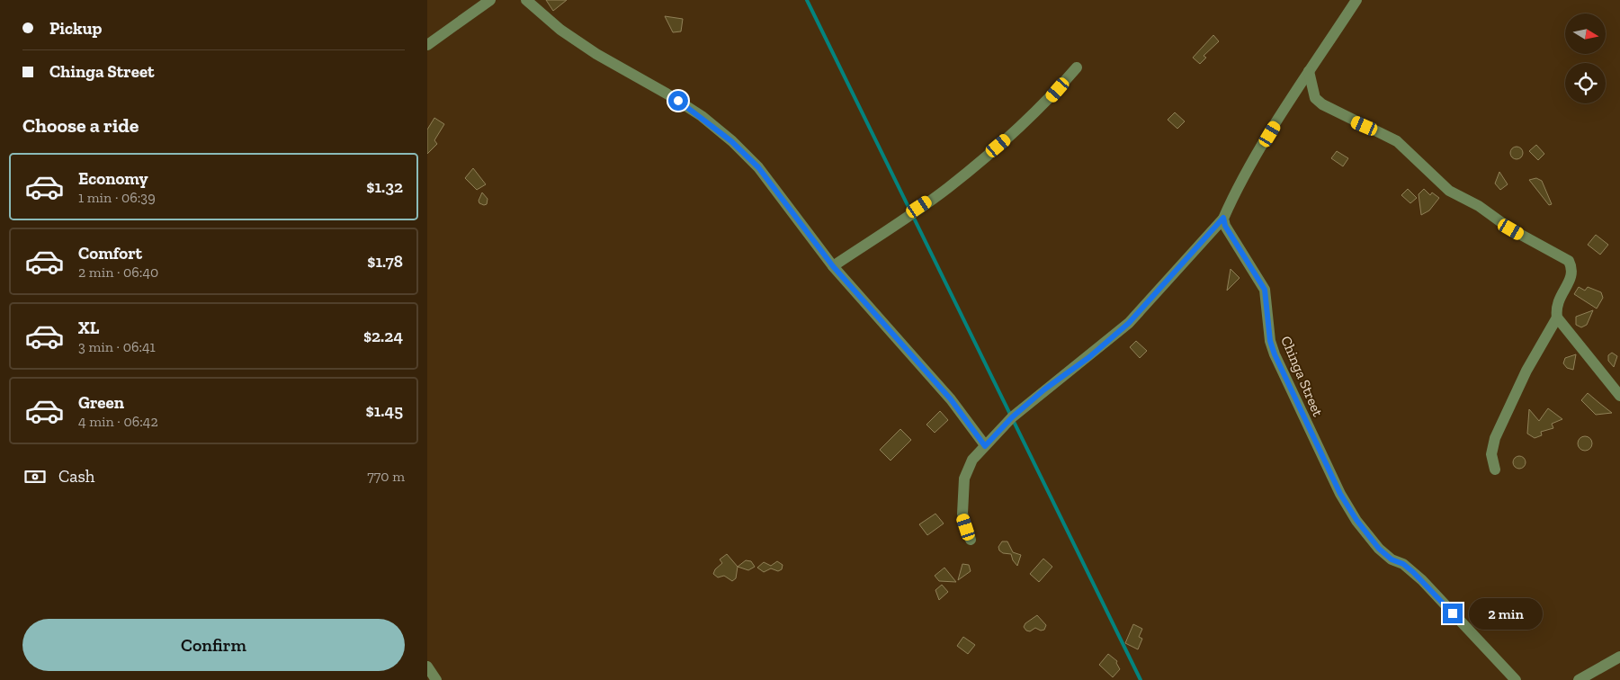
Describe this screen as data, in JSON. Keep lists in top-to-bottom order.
{
  "streets": {
    "street": ["Chinga Street"]
  },
  "north": "right",
  "page": {
    "banner": ["Pickup", "Chinga Street"],
    "heading": "Choose a ride",
    "list": [
      {
        "name": "Economy",
        "note": "1 min · 06:39",
        "value": "$1.32"
      },
      {
        "name": "Comfort",
        "note": "2 min · 06:40",
        "value": "$1.78"
      },
      {
        "name": "XL",
        "note": "3 min · 06:41",
        "value": "$2.24"
      },
      {
        "name": "Green",
        "note": "4 min · 06:42",
        "value": "$1.45"
      }
    ],
    "pay": ["Cash", "770 m"],
    "bubble": "2 min",
    "buttons": "Confirm"
  }
}
